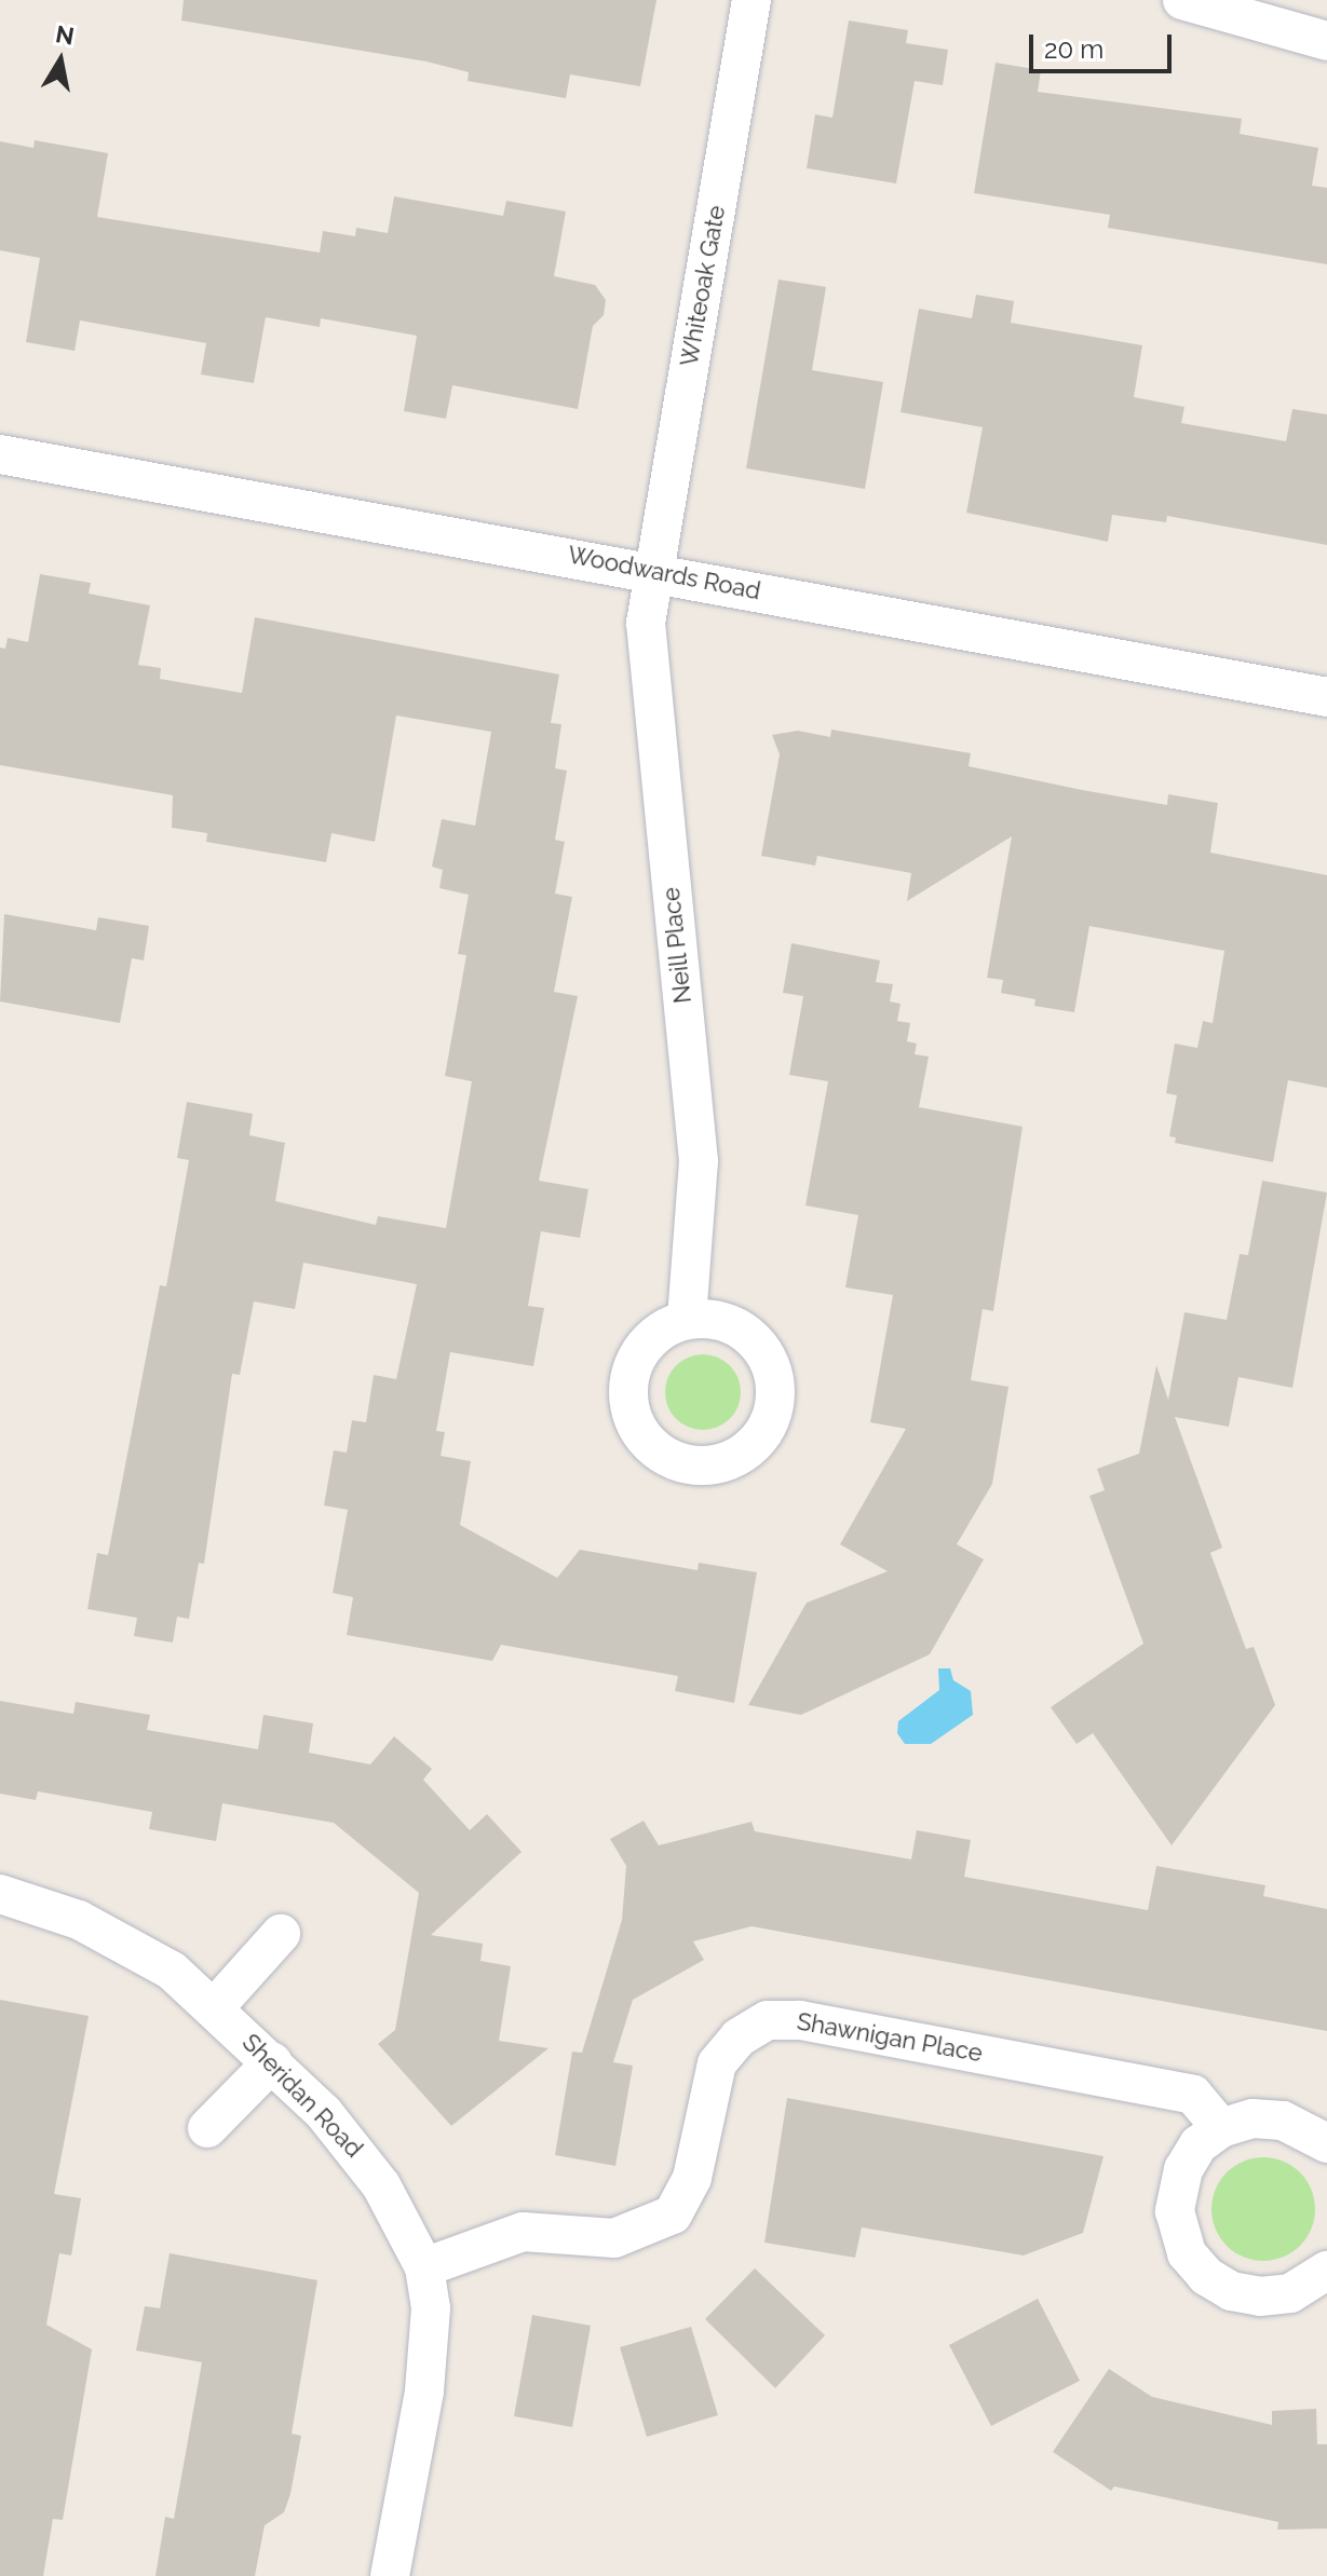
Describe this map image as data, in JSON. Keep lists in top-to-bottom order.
{
  "streets": {
    "street": [
      "Whiteoak Gate",
      "Woodwards Road",
      "Neill Place",
      "Shawnigan Place",
      "Sheridan Road"
    ]
  },
  "crossings": [
    ["Whiteoak Gate", "Woodwards Road"],
    ["Whiteoak Gate", "Neill Place"],
    ["Woodwards Road", "Neill Place"],
    ["Shawnigan Place", "Sheridan Road"]
  ],
  "scale_bar": "20 m",
  "north": "top"
}
